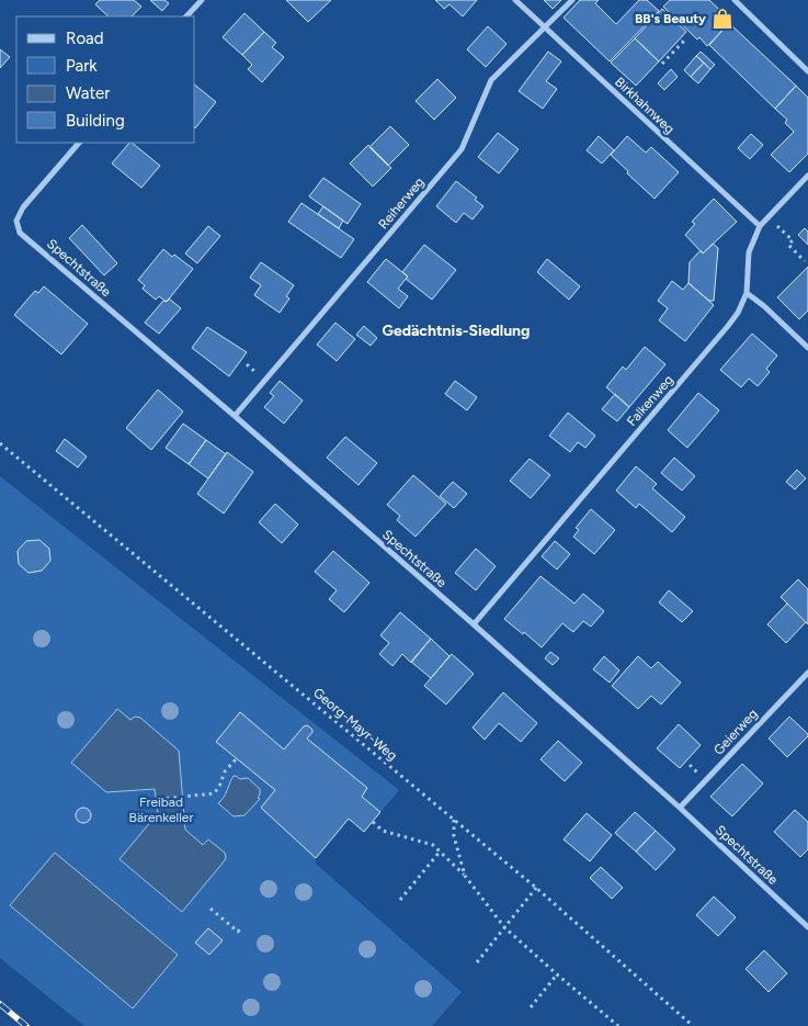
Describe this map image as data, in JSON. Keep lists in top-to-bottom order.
{
  "streets": {
    "street": [
      "Birkhahnweg",
      "Reiherweg",
      "Spechtstraße",
      "Falkenweg",
      "Geierweg"
    ],
    "path": ["Georg-Mayr-Weg"]
  },
  "crossings": [
    ["Birkhahnweg", "Reiherweg"],
    ["Birkhahnweg", "Falkenweg"],
    ["Reiherweg", "Spechtstraße"],
    ["Spechtstraße", "Falkenweg"],
    ["Spechtstraße", "Geierweg"]
  ],
  "districts": ["Gedächtnis-Siedlung"],
  "parks": ["Freibad Bärenkeller"],
  "places": {
    "shop": ["BB's Beauty"]
  },
  "legend": [
    "Road",
    "Park",
    "Water",
    "Building"
  ]
}
